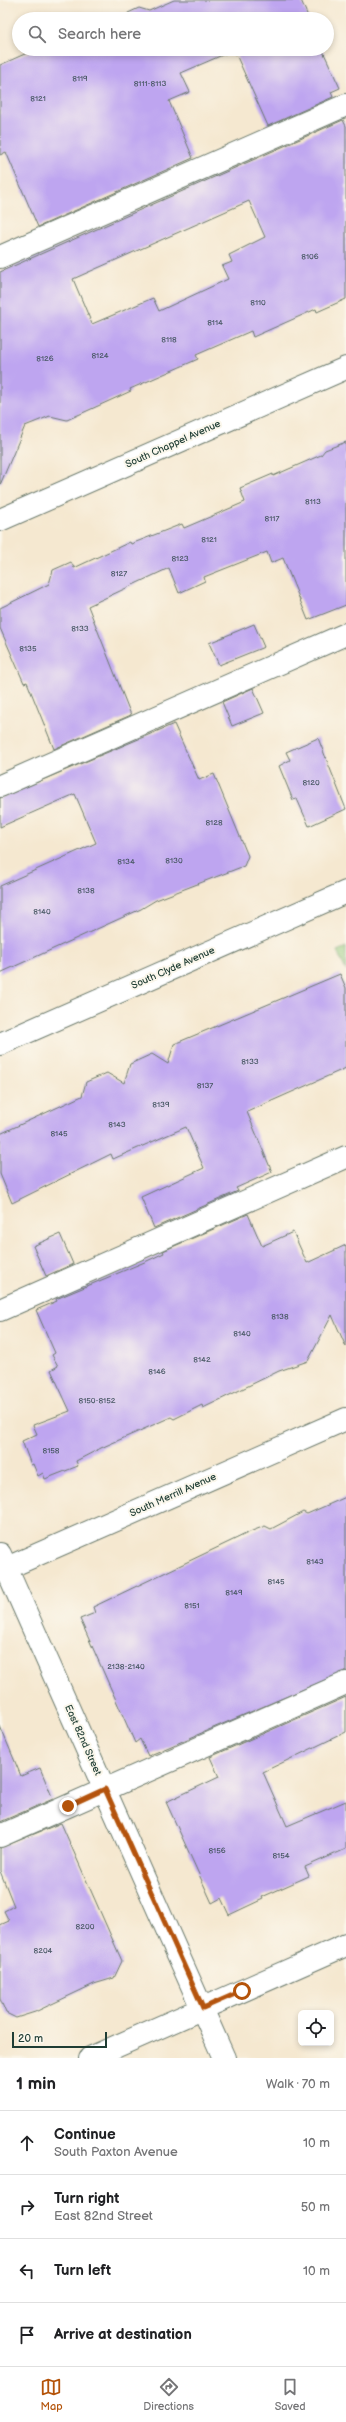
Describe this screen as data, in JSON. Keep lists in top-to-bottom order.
{
  "streets": {
    "street": [
      "South Chappel Avenue",
      "South Clyde Avenue",
      "South Merrill Avenue",
      "East 82nd Street"
    ]
  },
  "crossings": [
    ["South Merrill Avenue", "East 82nd Street"]
  ],
  "house_numbers": [
    "8119",
    "8111-8113",
    "8121",
    "8106",
    "8110",
    "8114",
    "8118",
    "8124",
    "8126",
    "8113",
    "8117",
    "8121",
    "8123",
    "8127",
    "8133",
    "8135",
    "8120",
    "8128",
    "8130",
    "8134",
    "8138",
    "8140",
    "8133",
    "8137",
    "8139",
    "8143",
    "8145",
    "8138",
    "8140",
    "8142",
    "8146",
    "8150-8152",
    "8158",
    "8143",
    "8145",
    "8149",
    "8151",
    "2138-2140",
    "8156",
    "8154",
    "8200",
    "8204"
  ],
  "scale_bar": "20 m",
  "page": {
    "search": "Search here",
    "scale": "20 m",
    "heading": ["1 min", "Walk · 70 m"],
    "list": [
      ["Continue", "South Paxton Avenue", "10 m"],
      ["Turn right", "East 82nd Street", "50 m"],
      ["Turn left", "10 m"],
      "Arrive at destination"
    ],
    "nav": ["Map", "Directions", "Saved"]
  }
}
